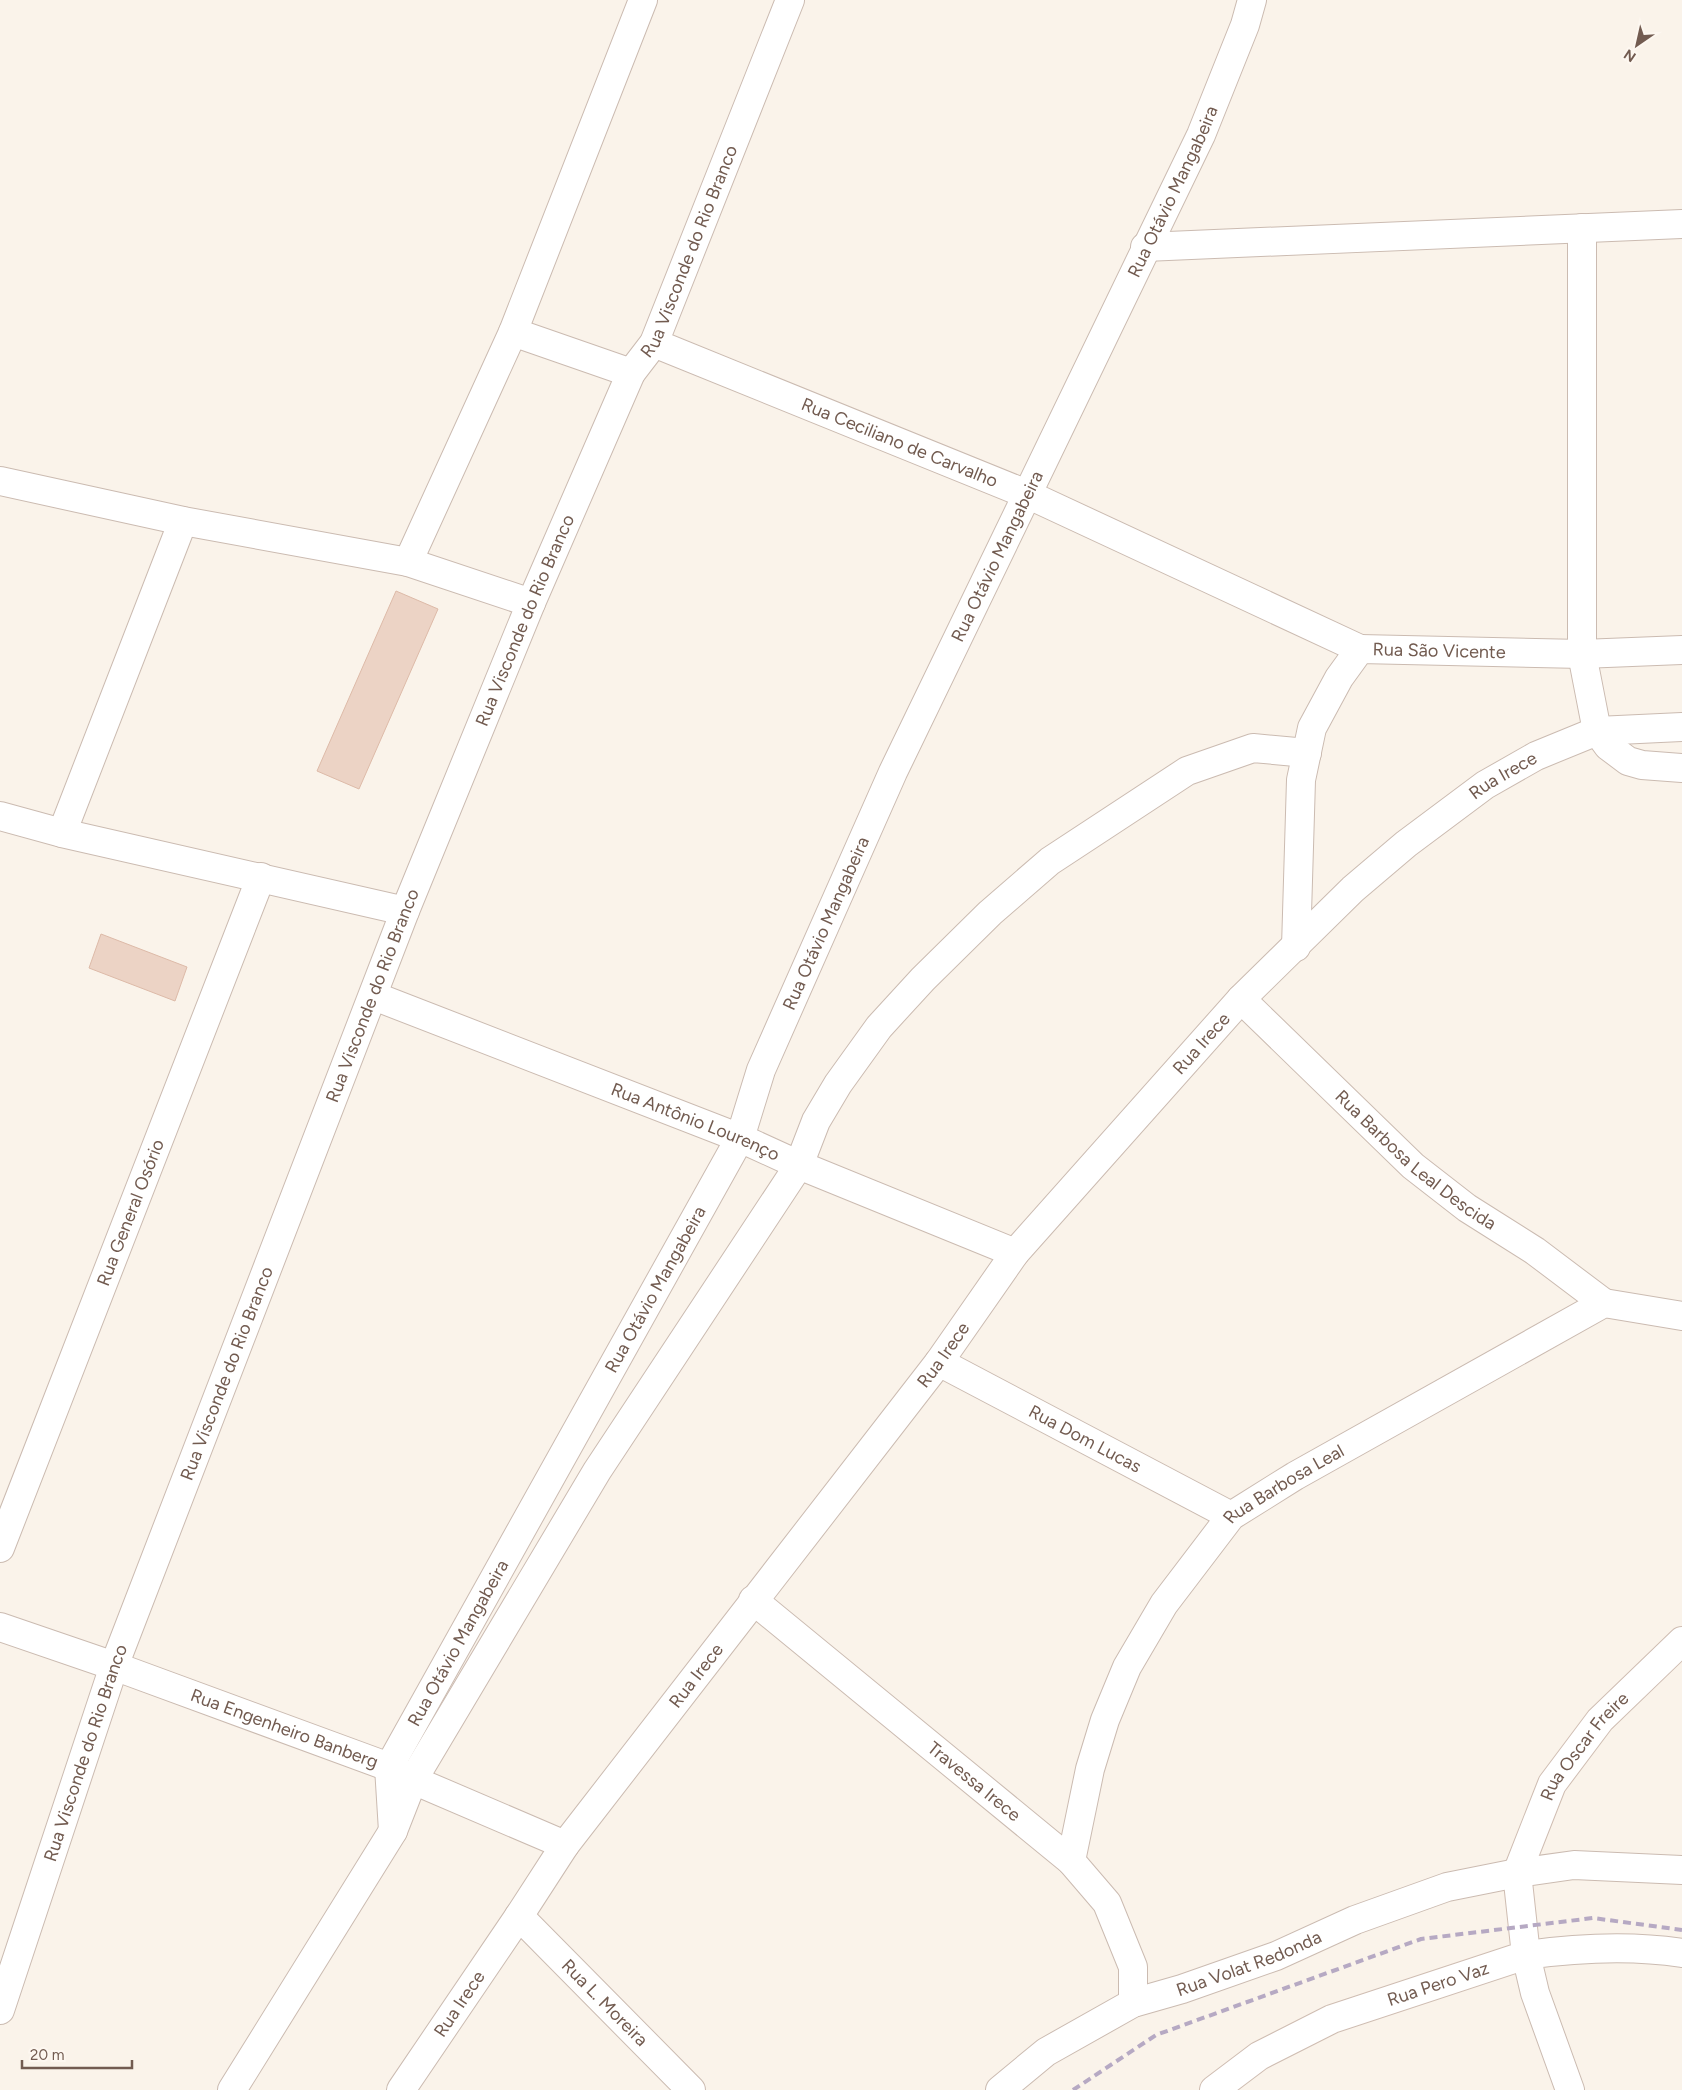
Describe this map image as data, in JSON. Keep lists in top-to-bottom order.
{
  "streets": {
    "street": [
      "Rua Otávio Mangabeira",
      "Rua Visconde do Rio Branco",
      "Rua Ceciliano de Carvalho",
      "Rua São Vicente",
      "Rua Irece",
      "Rua Antônio Lourenço",
      "Rua Barbosa Leal Descida",
      "Rua General Osório",
      "Rua Dom Lucas",
      "Rua Barbosa Leal",
      "Rua Engenheiro Banberg",
      "Rua Oscar Freire",
      "Travessa Irece",
      "Rua Volat Redonda",
      "Rua Pero Vaz",
      "Rua L. Moreira"
    ]
  },
  "crossings": [
    ["Rua Otávio Mangabeira", "Rua Ceciliano de Carvalho"],
    ["Rua Otávio Mangabeira", "Rua São Vicente"],
    ["Rua Otávio Mangabeira", "Rua Antônio Lourenço"],
    ["Rua Otávio Mangabeira", "Rua Engenheiro Banberg"],
    ["Rua Visconde do Rio Branco", "Rua Ceciliano de Carvalho"],
    ["Rua Visconde do Rio Branco", "Rua Antônio Lourenço"],
    ["Rua Visconde do Rio Branco", "Rua Engenheiro Banberg"],
    ["Rua Ceciliano de Carvalho", "Rua São Vicente"],
    ["Rua São Vicente", "Rua Irece"],
    ["Rua Irece", "Rua Antônio Lourenço"],
    ["Rua Irece", "Rua Barbosa Leal Descida"],
    ["Rua Irece", "Rua Dom Lucas"],
    ["Rua Irece", "Rua Engenheiro Banberg"],
    ["Rua Irece", "Travessa Irece"],
    ["Rua Irece", "Rua L. Moreira"],
    ["Rua Barbosa Leal Descida", "Rua Barbosa Leal"],
    ["Rua Dom Lucas", "Rua Barbosa Leal"],
    ["Rua Barbosa Leal", "Travessa Irece"],
    ["Rua Oscar Freire", "Rua Volat Redonda"],
    ["Travessa Irece", "Rua Volat Redonda"]
  ],
  "scale_bar": "20 m",
  "north": "bottom left"
}
